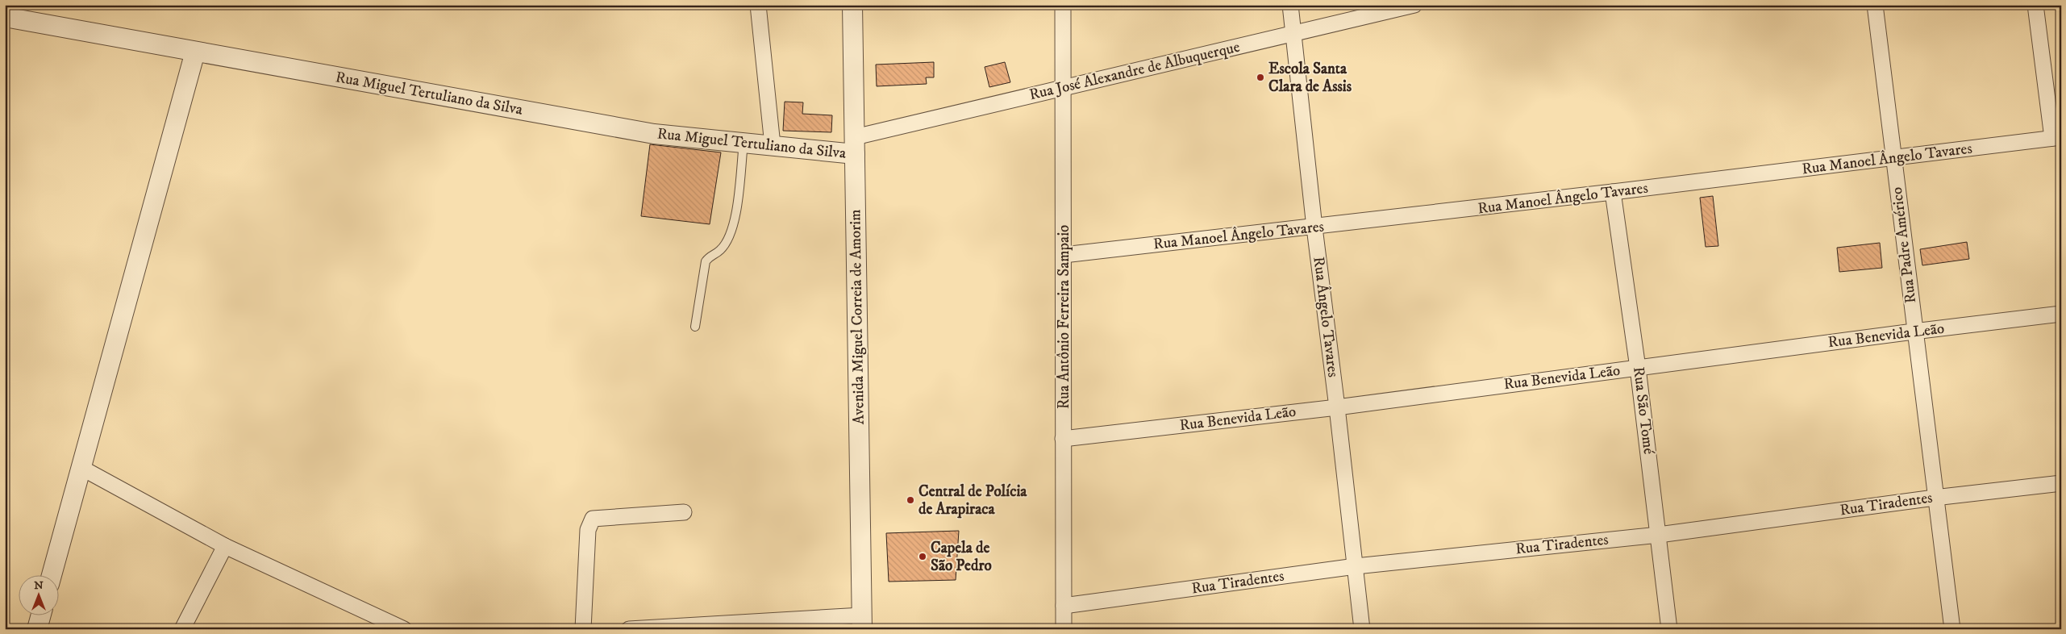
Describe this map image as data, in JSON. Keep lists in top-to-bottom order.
{
  "streets": {
    "street": [
      "Rua José Alexandre de Albuquerque",
      "Rua Miguel Tertuliano da Silva",
      "Rua Manoel Ângelo Tavares",
      "Rua Padre Américo",
      "Avenida Miguel Correia de Amorim",
      "Rua Antônio Ferreira Sampaio",
      "Rua Ângelo Tavares",
      "Rua Benevida Leão",
      "Rua São Tomé",
      "Rua Tiradentes"
    ]
  },
  "crossings": [
    ["Rua José Alexandre de Albuquerque", "Rua Miguel Tertuliano da Silva"],
    ["Rua José Alexandre de Albuquerque", "Avenida Miguel Correia de Amorim"],
    ["Rua José Alexandre de Albuquerque", "Rua Antônio Ferreira Sampaio"],
    ["Rua José Alexandre de Albuquerque", "Rua Ângelo Tavares"],
    ["Rua Miguel Tertuliano da Silva", "Avenida Miguel Correia de Amorim"],
    ["Rua Manoel Ângelo Tavares", "Rua Padre Américo"],
    ["Rua Manoel Ângelo Tavares", "Rua Antônio Ferreira Sampaio"],
    ["Rua Manoel Ângelo Tavares", "Rua Ângelo Tavares"],
    ["Rua Manoel Ângelo Tavares", "Rua São Tomé"],
    ["Rua Padre Américo", "Rua Benevida Leão"],
    ["Rua Padre Américo", "Rua Tiradentes"],
    ["Rua Antônio Ferreira Sampaio", "Rua Benevida Leão"],
    ["Rua Antônio Ferreira Sampaio", "Rua Tiradentes"],
    ["Rua Ângelo Tavares", "Rua Benevida Leão"],
    ["Rua Ângelo Tavares", "Rua Tiradentes"],
    ["Rua Benevida Leão", "Rua São Tomé"],
    ["Rua São Tomé", "Rua Tiradentes"]
  ],
  "places": ["Escola Santa Clara de Assis", "Central de Polícia de Arapiraca", "Capela de São Pedro"],
  "north": "top"
}
